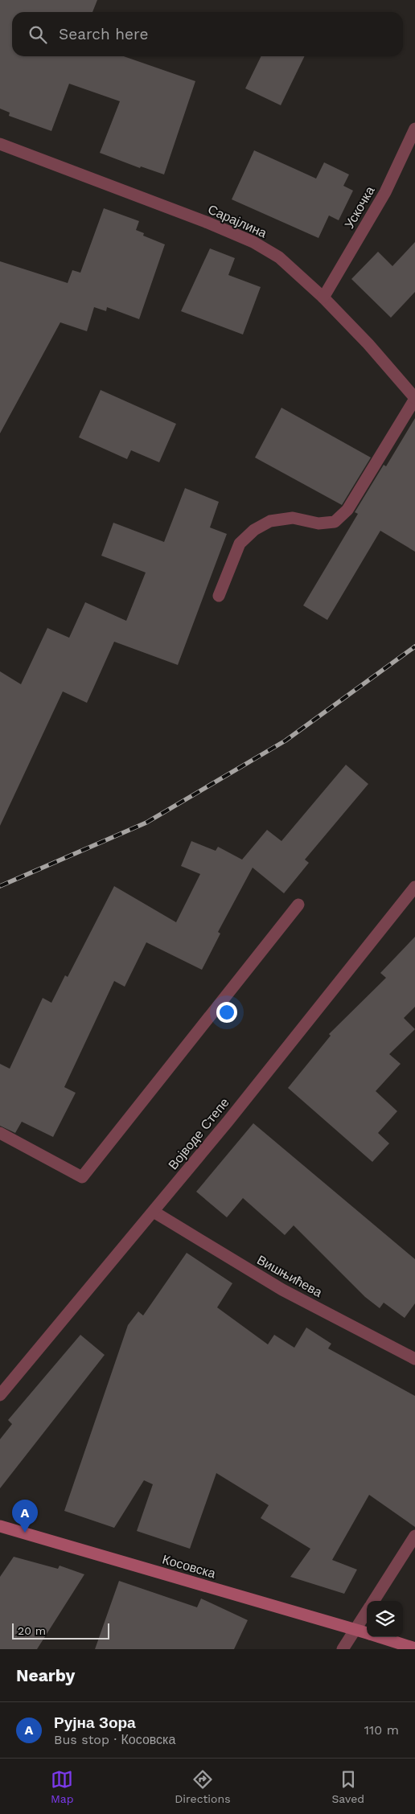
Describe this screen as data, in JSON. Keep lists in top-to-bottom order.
{
  "streets": {
    "street": [
      "Ускочка",
      "Сарајлина",
      "Војводе Степе",
      "Вишњићева",
      "Косовска"
    ]
  },
  "crossings": [
    ["Ускочка", "Сарајлина"],
    ["Војводе Степе", "Вишњићева"]
  ],
  "scale_bar": "20 m",
  "page": {
    "search": "Search here",
    "pins": "A",
    "scale": "20 m",
    "heading": "Nearby",
    "list": [
      {
        "mark": "A",
        "name": "Рујна Зора",
        "note": "Bus stop · Косовска",
        "value": "110 m"
      }
    ],
    "nav": ["Map", "Directions", "Saved"]
  }
}
